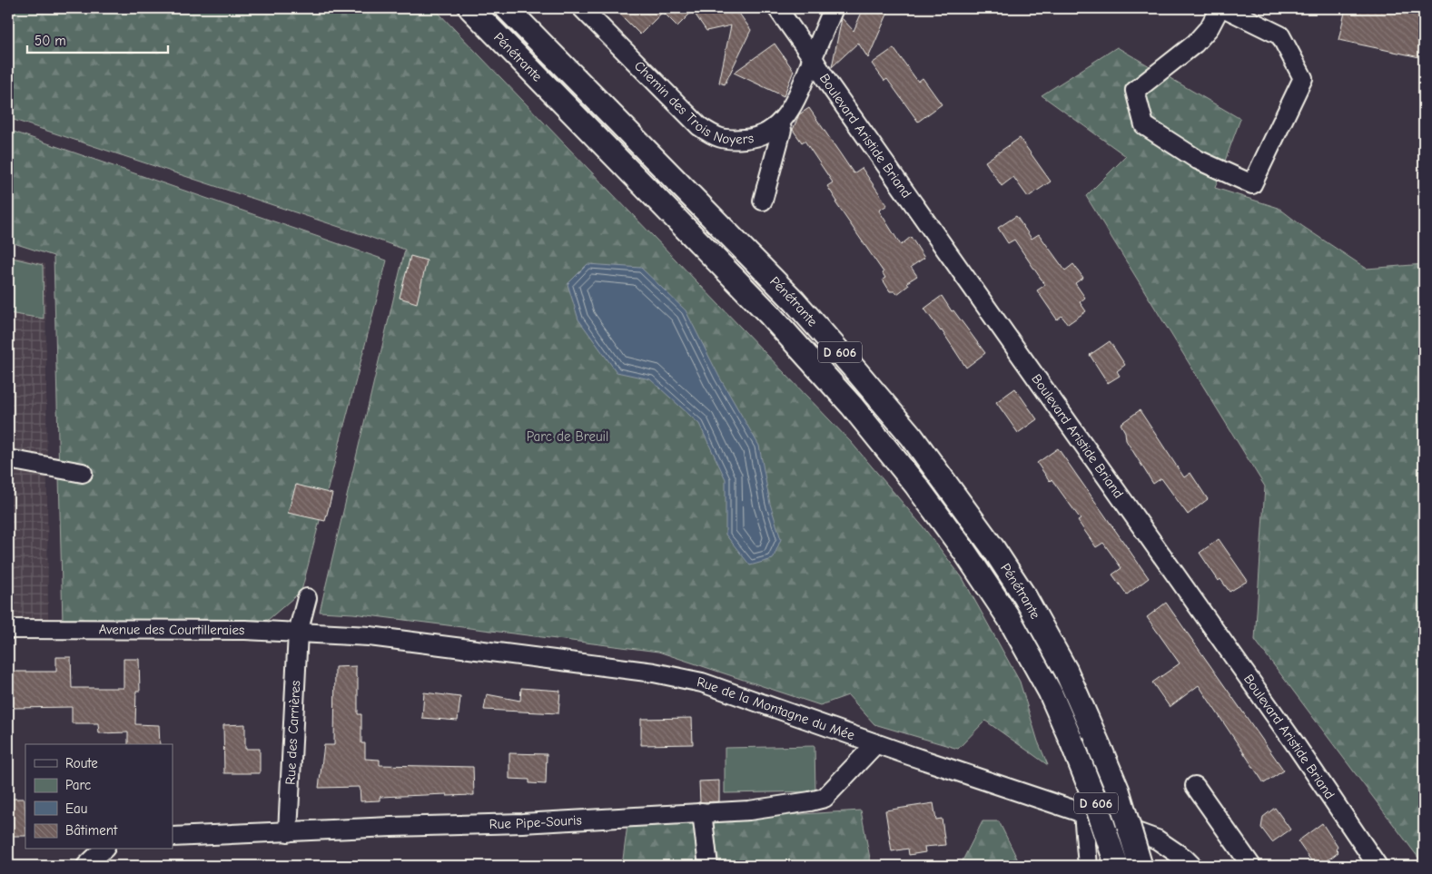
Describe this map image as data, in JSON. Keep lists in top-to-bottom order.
{
  "streets": {
    "main road": ["Pénétrante", "D 606"],
    "street": [
      "Chemin des Trois Noyers",
      "Boulevard Aristide Briand",
      "Avenue des Courtilleraies",
      "Rue de la Montagne du Mée",
      "Rue des Carrières",
      "Rue Pipe-Souris"
    ]
  },
  "crossings": [
    ["Chemin des Trois Noyers", "Boulevard Aristide Briand"],
    ["Avenue des Courtilleraies", "Rue de la Montagne du Mée"],
    ["Avenue des Courtilleraies", "Rue des Carrières"],
    ["Rue de la Montagne du Mée", "Rue Pipe-Souris"],
    ["Rue des Carrières", "Rue Pipe-Souris"]
  ],
  "parks": ["Parc de Breuil"],
  "legend": [
    "Route",
    "Parc",
    "Eau",
    "Bâtiment"
  ],
  "scale_bar": "50 m"
}
